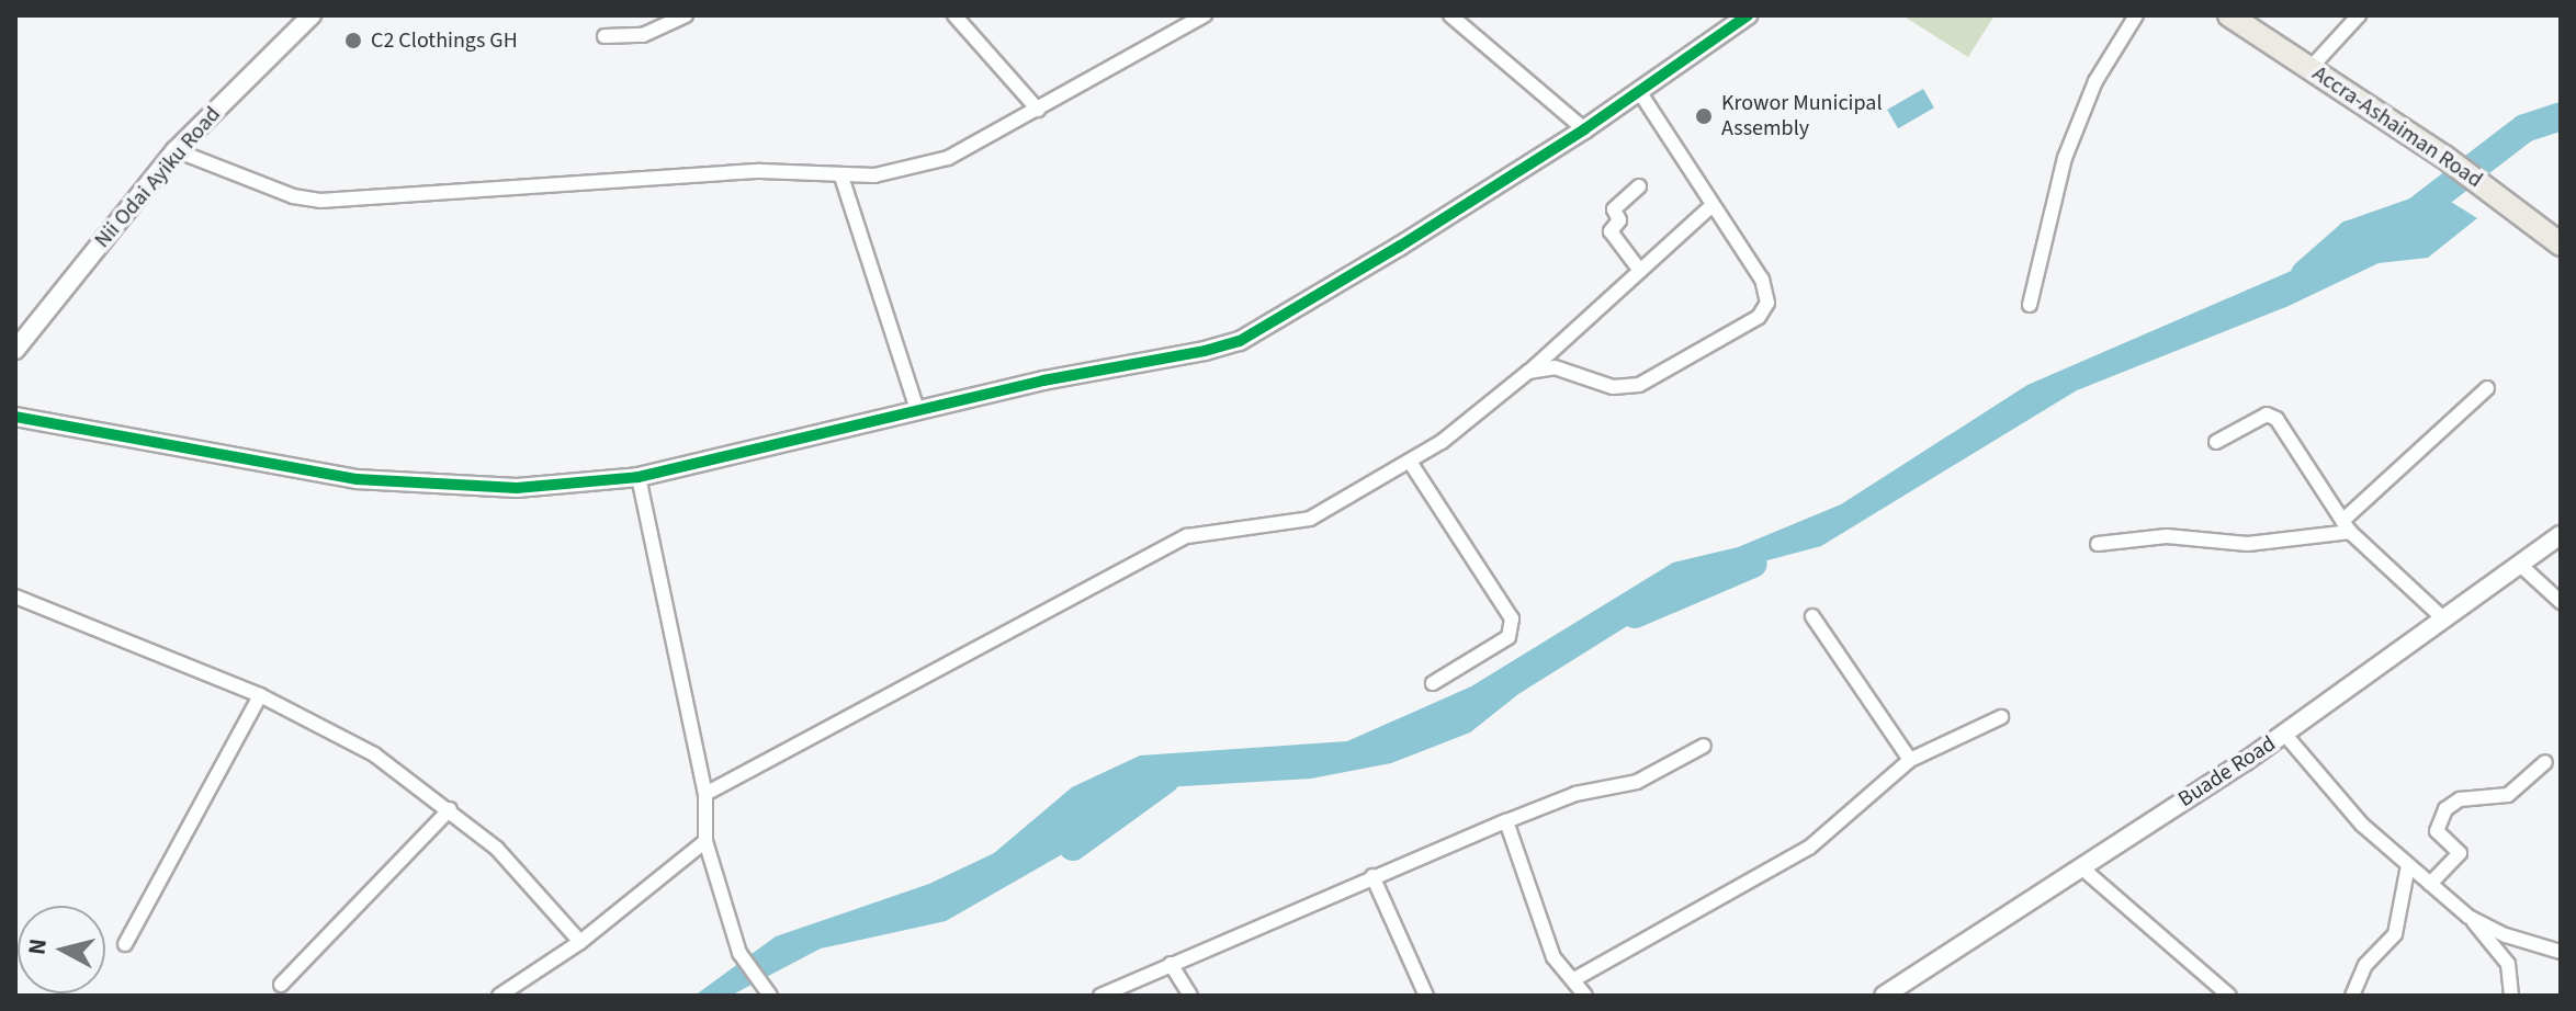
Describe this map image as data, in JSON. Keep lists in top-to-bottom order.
{
  "streets": {
    "main road": ["Accra-Ashaiman Road"],
    "street": ["Nii Odai Ayiku Road", "Buade Road"]
  },
  "places": ["C2 Clothings GH", "Krowor Municipal Assembly"],
  "north": "left"
}
